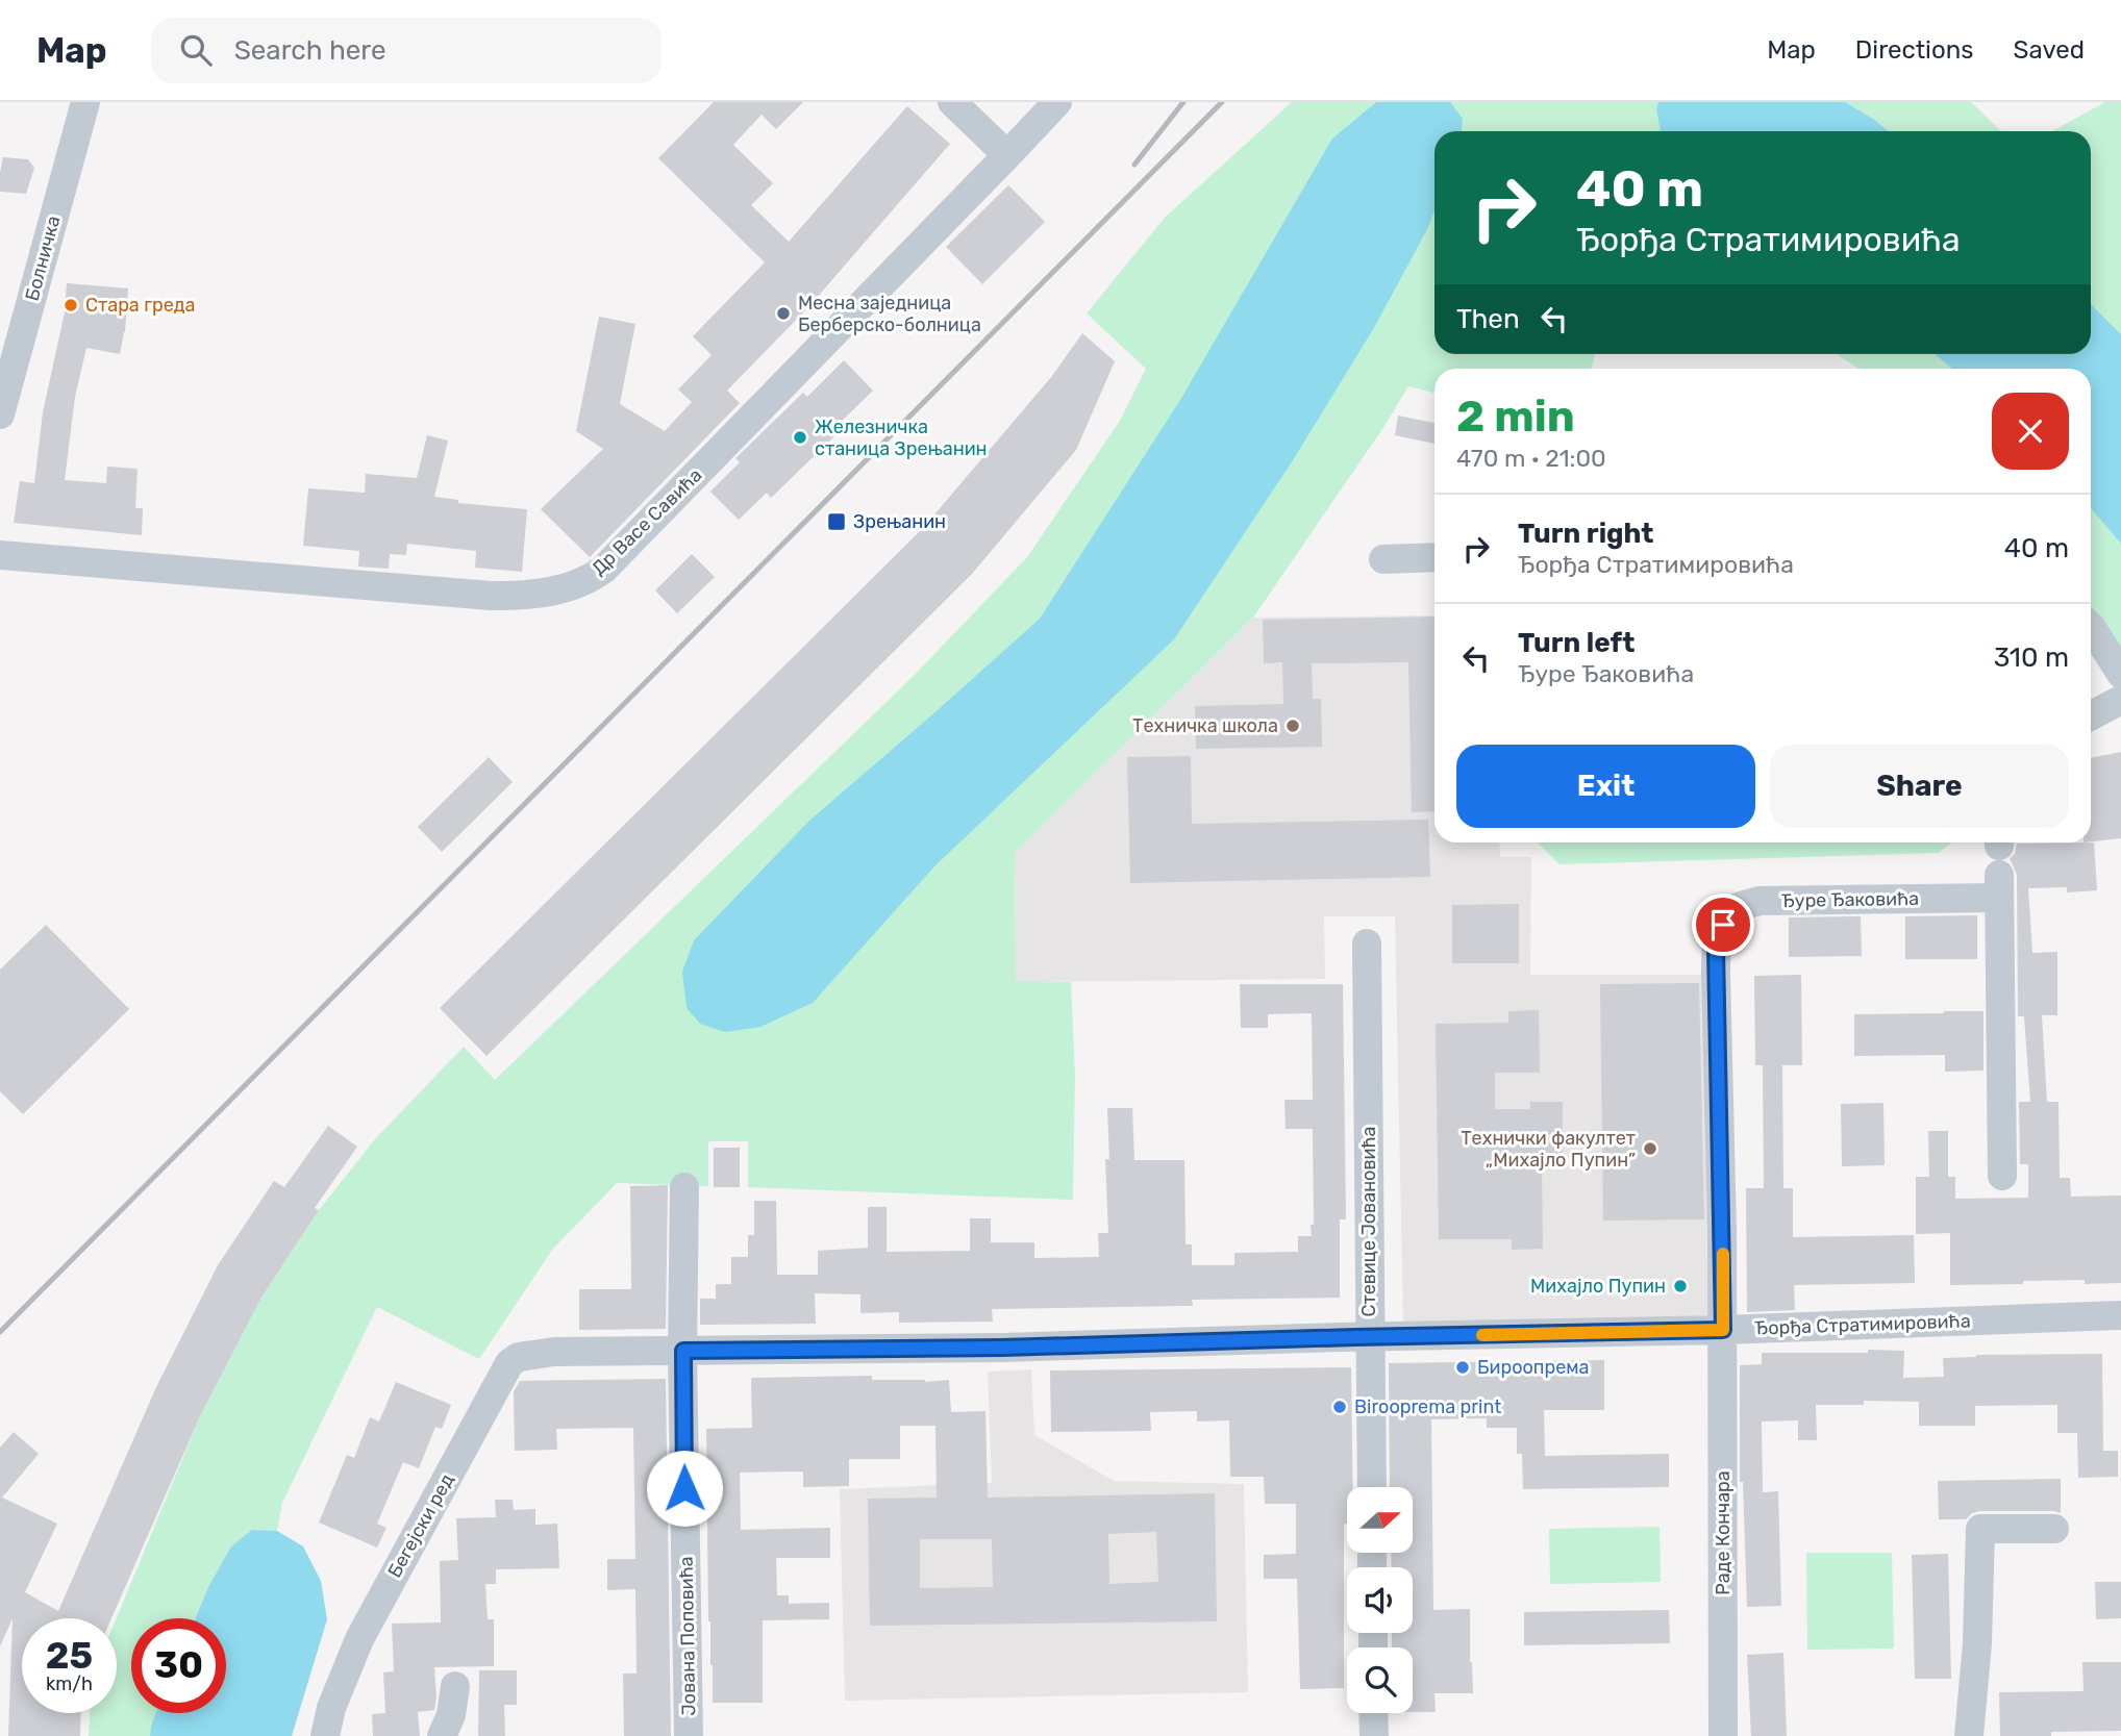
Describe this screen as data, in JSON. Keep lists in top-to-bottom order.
{
  "streets": {
    "street": [
      "Болничка",
      "Др Васе Савића",
      "Ђуре Ђаковића",
      "Стевице Јовановића",
      "Ђорђа Стратимировића",
      "Бегејски ред",
      "Раде Кончара",
      "Јована Поповића"
    ]
  },
  "crossings": [
    ["Ђуре Ђаковића", "Ђорђа Стратимировића"],
    ["Ђуре Ђаковића", "Раде Кончара"],
    ["Стевице Јовановића", "Ђорђа Стратимировића"],
    ["Ђорђа Стратимировића", "Бегејски ред"],
    ["Ђорђа Стратимировића", "Раде Кончара"],
    ["Ђорђа Стратимировића", "Јована Поповића"]
  ],
  "places": {
    "other": [
      "Стара греда",
      "Месна заједница Берберско-болница",
      "Железничка станица Зрењанин",
      "Техничка школа",
      "Технички факултет „Михајло Пупин”",
      "Михајло Пупин",
      "Бироопрема",
      "Birooprema print"
    ],
    "transit": ["Зрењанин"]
  },
  "north": "right",
  "page": {
    "header": "Map",
    "search": "Search here",
    "nav": ["Map", "Directions", "Saved"],
    "turn": ["40 m", "Ђорђа Стратимировића"],
    "then": "Then",
    "heading": ["2 min", "470 m · 21:00"],
    "list": [
      {
        "name": "Turn right",
        "note": "Ђорђа Стратимировића",
        "value": "40 m"
      },
      {
        "name": "Turn left",
        "note": "Ђуре Ђаковића",
        "value": "310 m"
      }
    ],
    "buttons": ["Exit", "Share"],
    "speed": "25 km/h",
    "limit": "30"
  }
}
